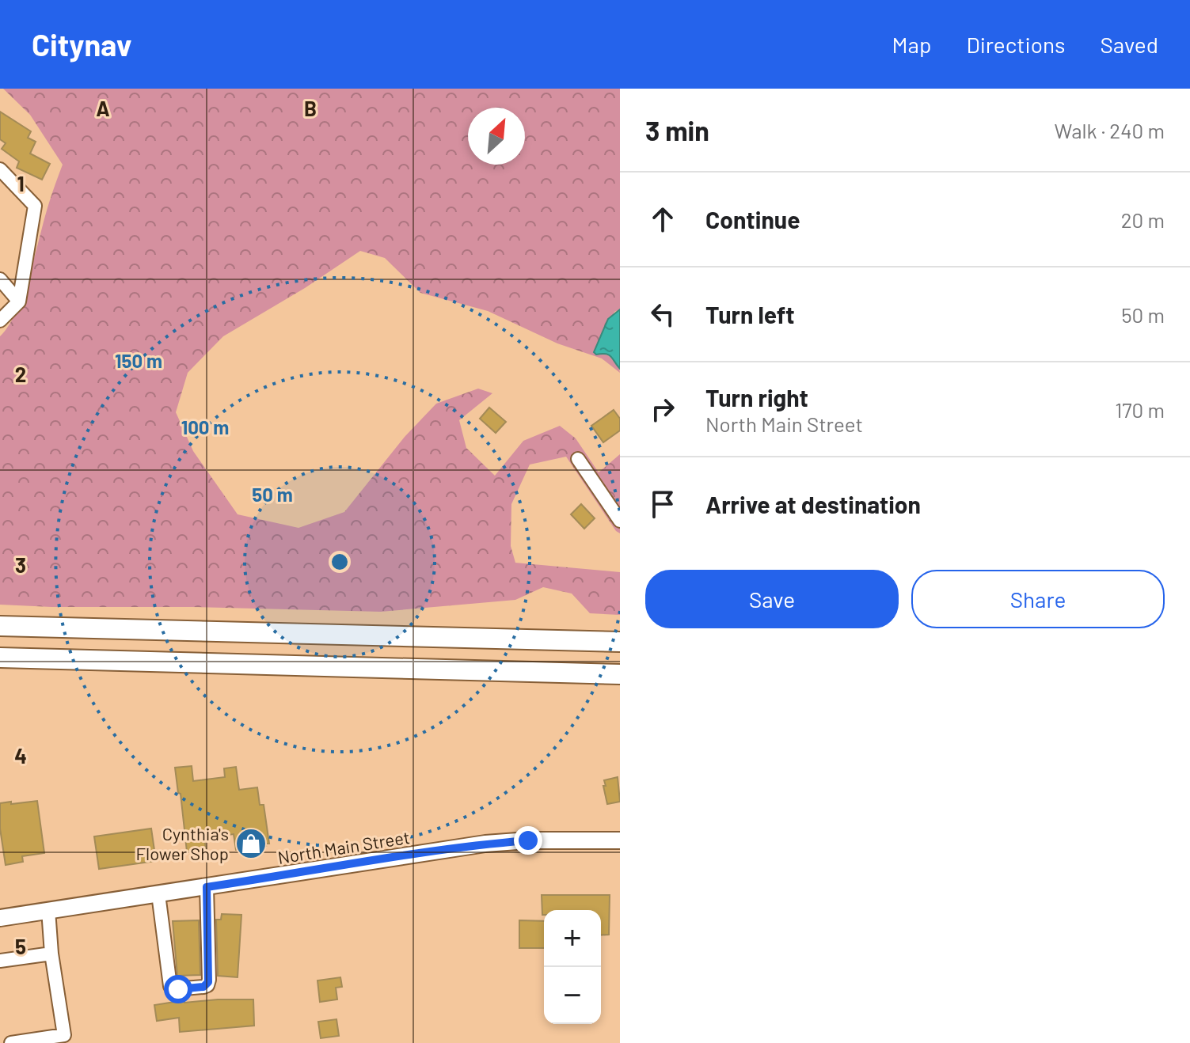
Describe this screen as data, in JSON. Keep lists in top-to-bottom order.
{
  "streets": {
    "main road": ["North Main Street"]
  },
  "places": {
    "shop": ["Cynthia's Flower Shop"]
  },
  "north": "top right",
  "page": {
    "header": "Citynav",
    "nav": ["Map", "Directions", "Saved"],
    "heading": ["3 min", "Walk · 240 m"],
    "list": [
      ["Continue", "20 m"],
      ["Turn left", "50 m"],
      ["Turn right", "North Main Street", "170 m"],
      "Arrive at destination"
    ],
    "buttons": ["Save", "Share"],
    "map_buttons": ["+", "−"]
  },
  "grid": {
    "columns": ["A", "B"],
    "rows": [
      "1",
      "2",
      "3",
      "4",
      "5"
    ]
  },
  "rings": ["150 m", "100 m", "50 m"]
}
